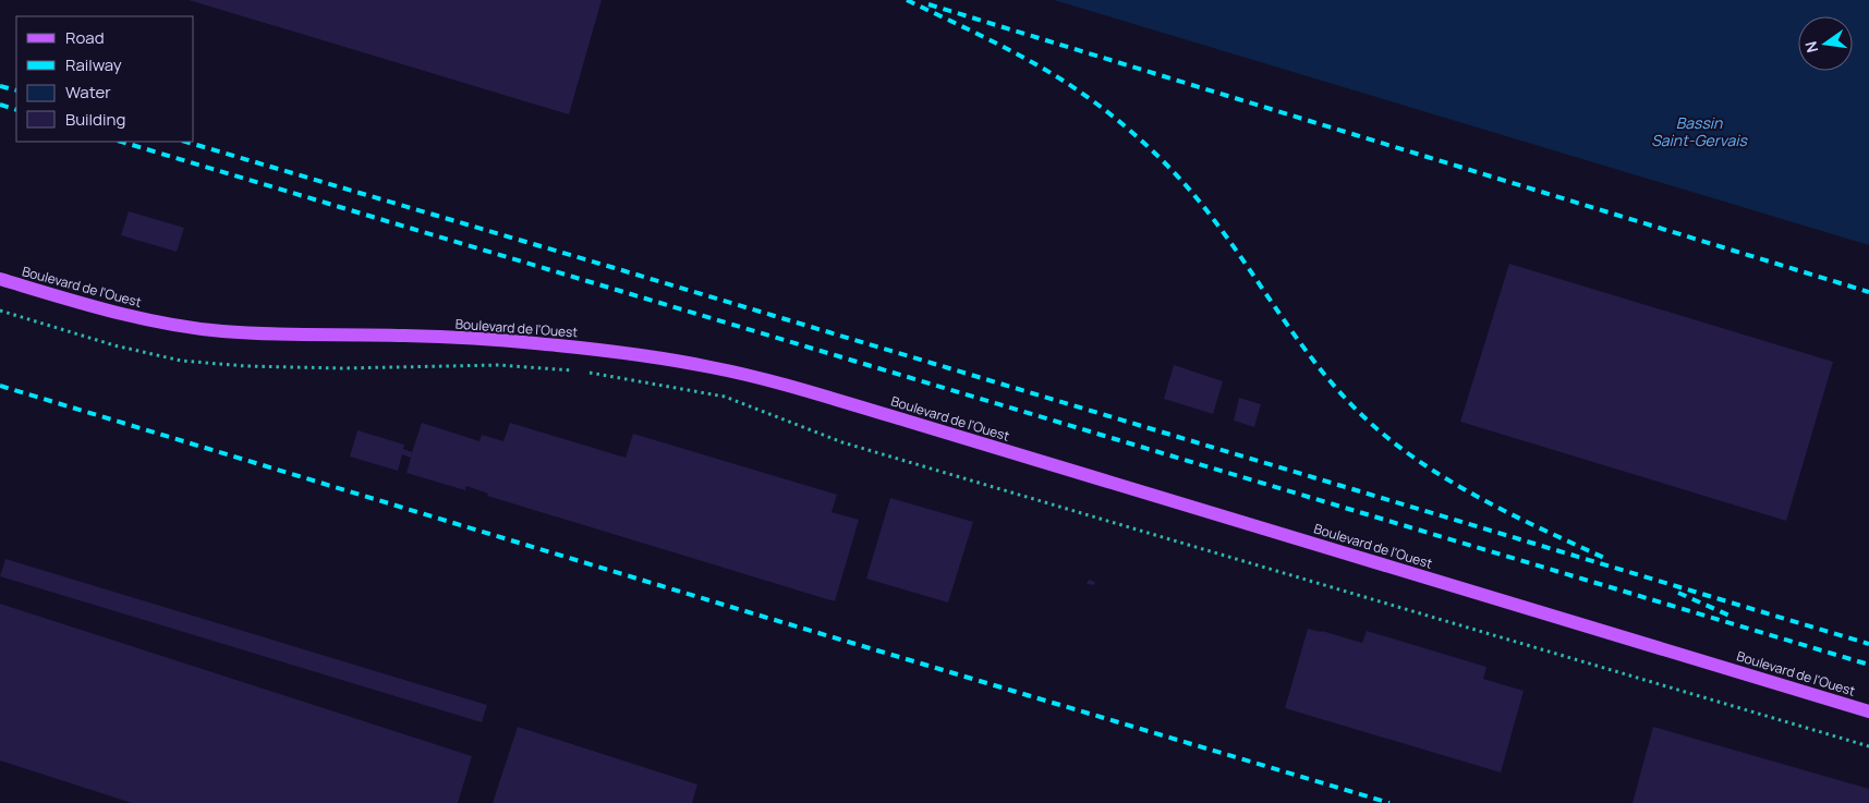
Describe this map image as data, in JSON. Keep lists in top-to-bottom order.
{
  "streets": {
    "main road": ["Boulevard de l'Ouest"]
  },
  "water": ["Bassin Saint-Gervais"],
  "legend": [
    "Road",
    "Railway",
    "Water",
    "Building"
  ],
  "north": "left"
}
